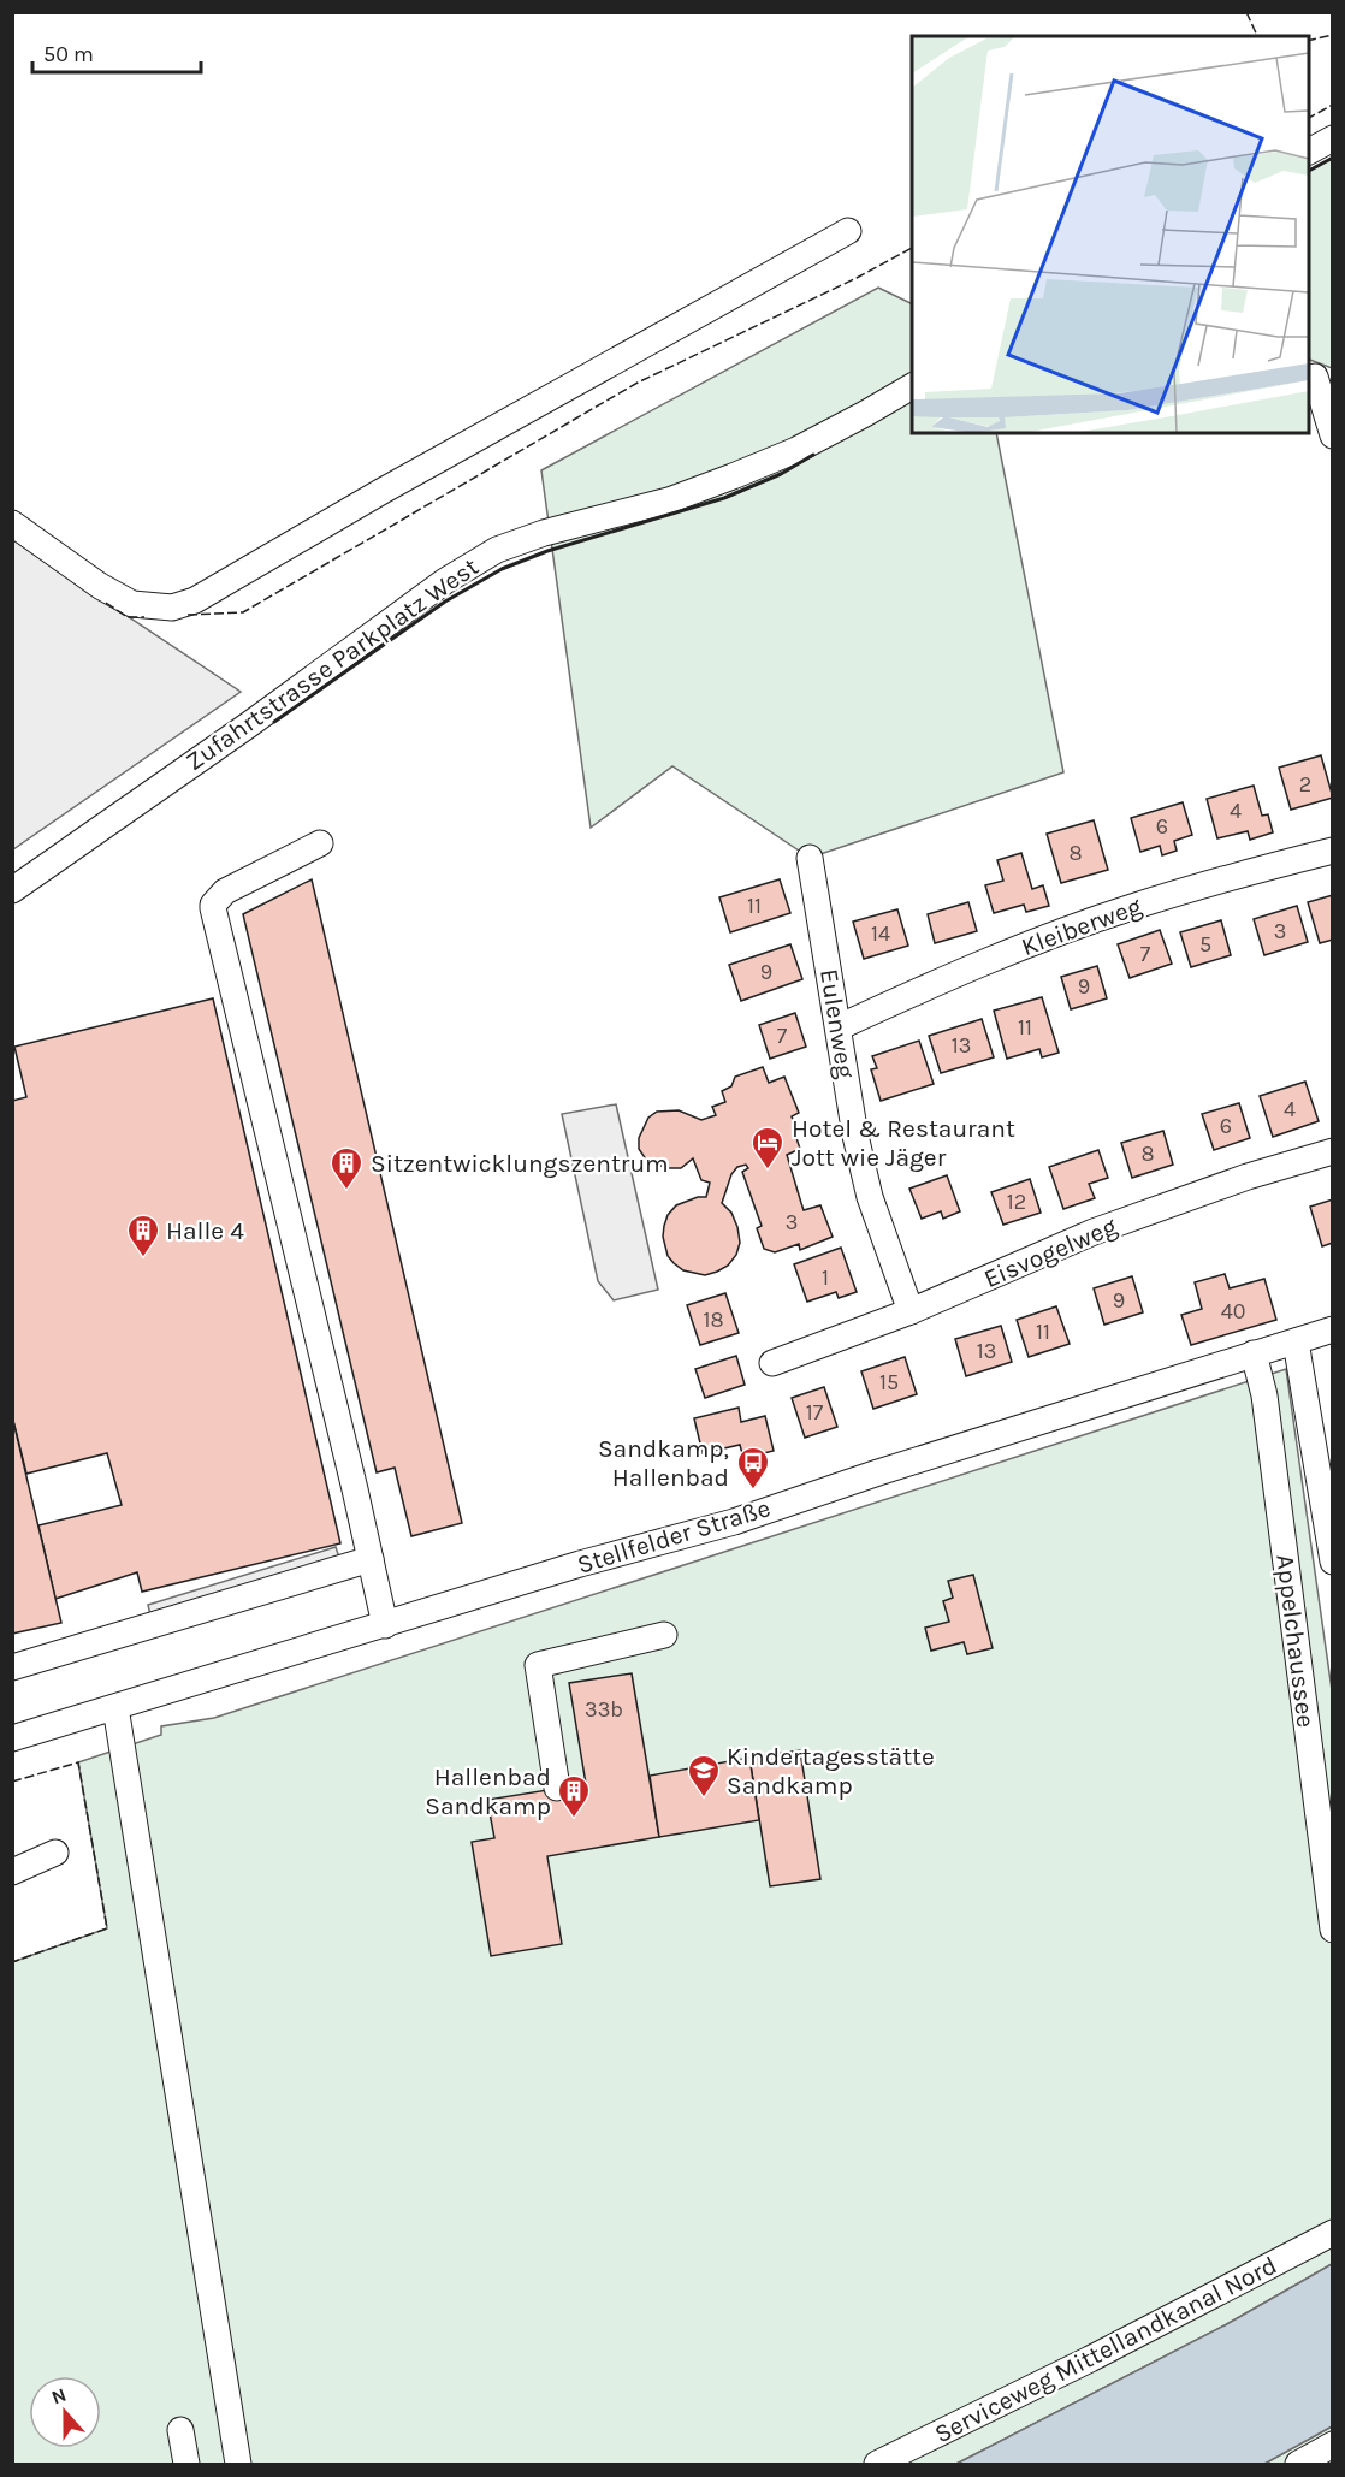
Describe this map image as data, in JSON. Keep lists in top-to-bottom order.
{
  "streets": {
    "street": [
      "Zufahrtstrasse Parkplatz West",
      "Kleiberweg",
      "Eulenweg",
      "Eisvogelweg",
      "Stellfelder Straße",
      "Appelchaussee",
      "Serviceweg Mittellandkanal Nord"
    ]
  },
  "crossings": [
    ["Kleiberweg", "Eulenweg"],
    ["Eulenweg", "Eisvogelweg"],
    ["Stellfelder Straße", "Appelchaussee"]
  ],
  "places": {
    "hotel": ["Hotel & Restaurant Jott wie Jäger"],
    "building": ["Sitzentwicklungszentrum", "Halle 4", "Hallenbad Sandkamp"],
    "bus stop": ["Sandkamp, Hallenbad"],
    "school or university": ["Kindertagesstätte Sandkamp"]
  },
  "house_numbers": [
    "2",
    "4",
    "6",
    "8",
    "11",
    "3",
    "14",
    "5",
    "7",
    "9",
    "9",
    "11",
    "7",
    "13",
    "4",
    "6",
    "8",
    "12",
    "3",
    "1",
    "9",
    "40",
    "18",
    "11",
    "13",
    "15",
    "17",
    "33b"
  ],
  "scale_bar": "50 m",
  "north": "top"
}
